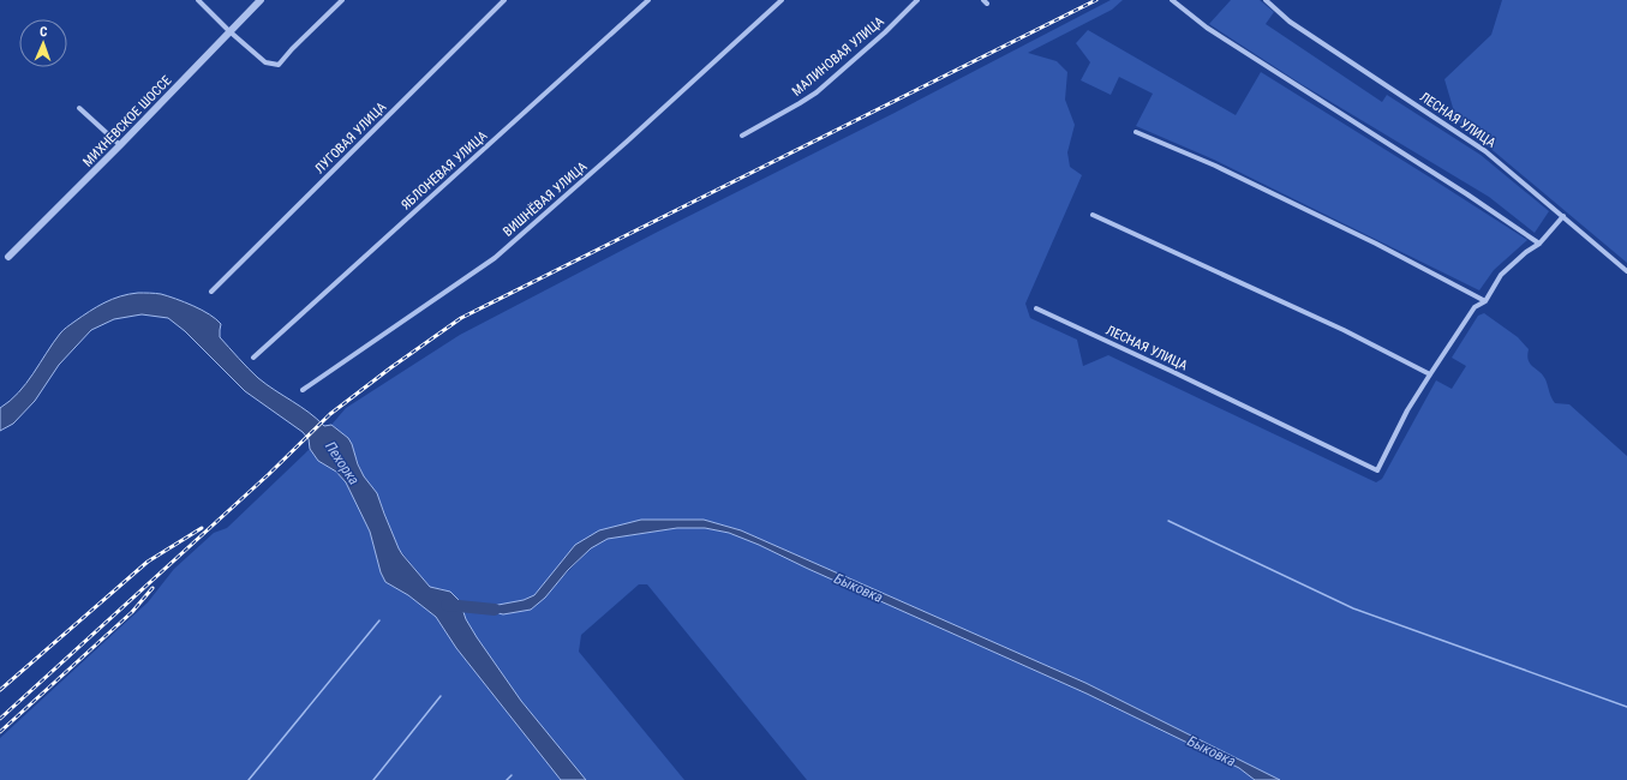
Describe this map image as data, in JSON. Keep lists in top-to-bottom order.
{
  "streets": {
    "street": [
      "МАЛИНОВАЯ УЛИЦА",
      "ЛЕСНАЯ УЛИЦА",
      "МИХНЕВСКОЕ ШОССЕ",
      "ЛУГОВАЯ УЛИЦА",
      "ЯБЛОНЕВАЯ УЛИЦА",
      "ВИШНЁВАЯ УЛИЦА"
    ]
  },
  "water": ["Пехорка", "Быковка"],
  "north": "top"
}
